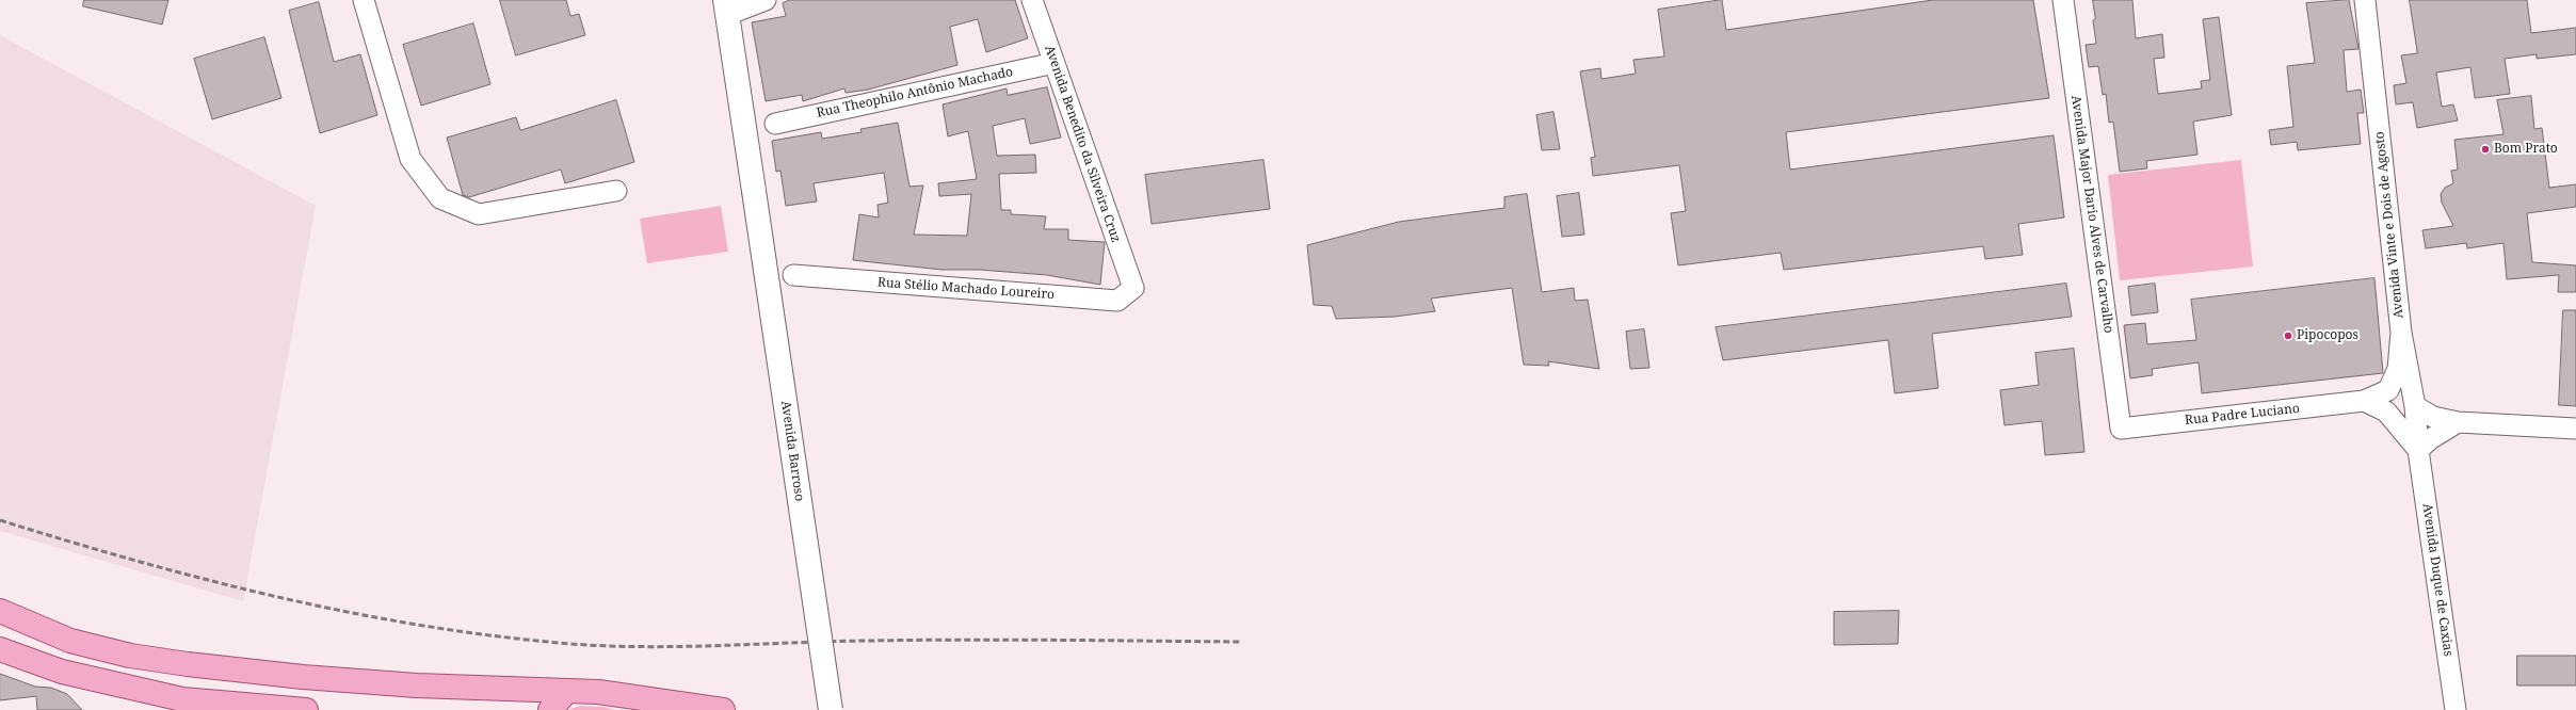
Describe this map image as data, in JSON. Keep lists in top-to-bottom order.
{
  "streets": {
    "street": [
      "Rua Theophilo Antônio Machado",
      "Avenida Benedito da Silveira Cruz",
      "Avenida Major Dario Alves de Carvalho",
      "Avenida Vinte e Dois de Agosto",
      "Rua Stélio Machado Loureiro",
      "Rua Padre Luciano",
      "Avenida Barroso",
      "Avenida Duque de Caxias"
    ]
  },
  "crossings": [
    ["Rua Theophilo Antônio Machado", "Avenida Benedito da Silveira Cruz"],
    ["Avenida Benedito da Silveira Cruz", "Rua Stélio Machado Loureiro"],
    ["Avenida Major Dario Alves de Carvalho", "Rua Padre Luciano"],
    ["Avenida Vinte e Dois de Agosto", "Rua Padre Luciano"],
    ["Avenida Vinte e Dois de Agosto", "Avenida Duque de Caxias"]
  ],
  "places": ["Bom Prato", "Pipocopos"]
}
